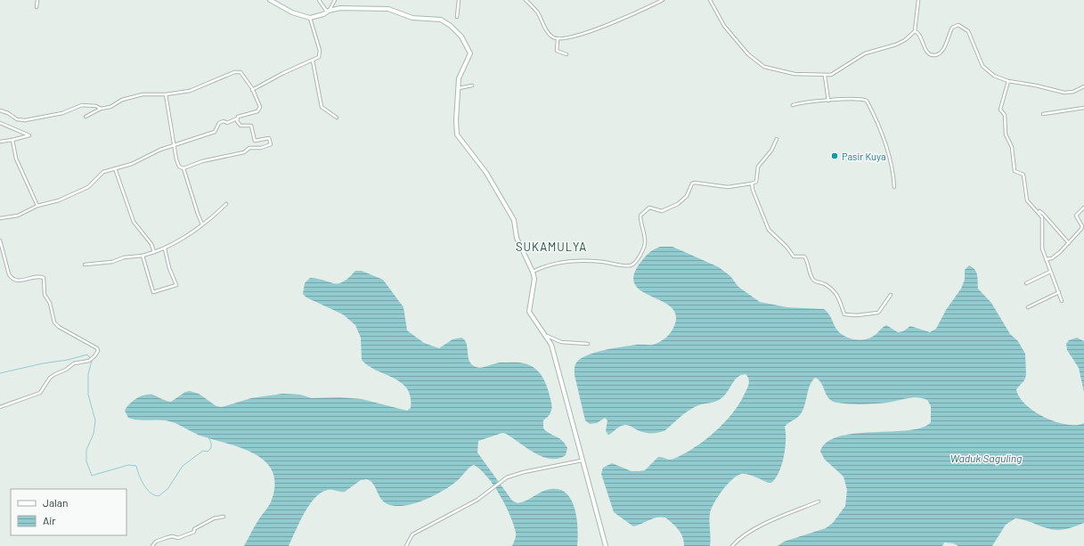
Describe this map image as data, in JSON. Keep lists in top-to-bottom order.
{
  "districts": ["SUKAMULYA"],
  "water": ["Waduk Saguling"],
  "places": ["Pasir Kuya"],
  "legend": ["Jalan", "Air"]
}
